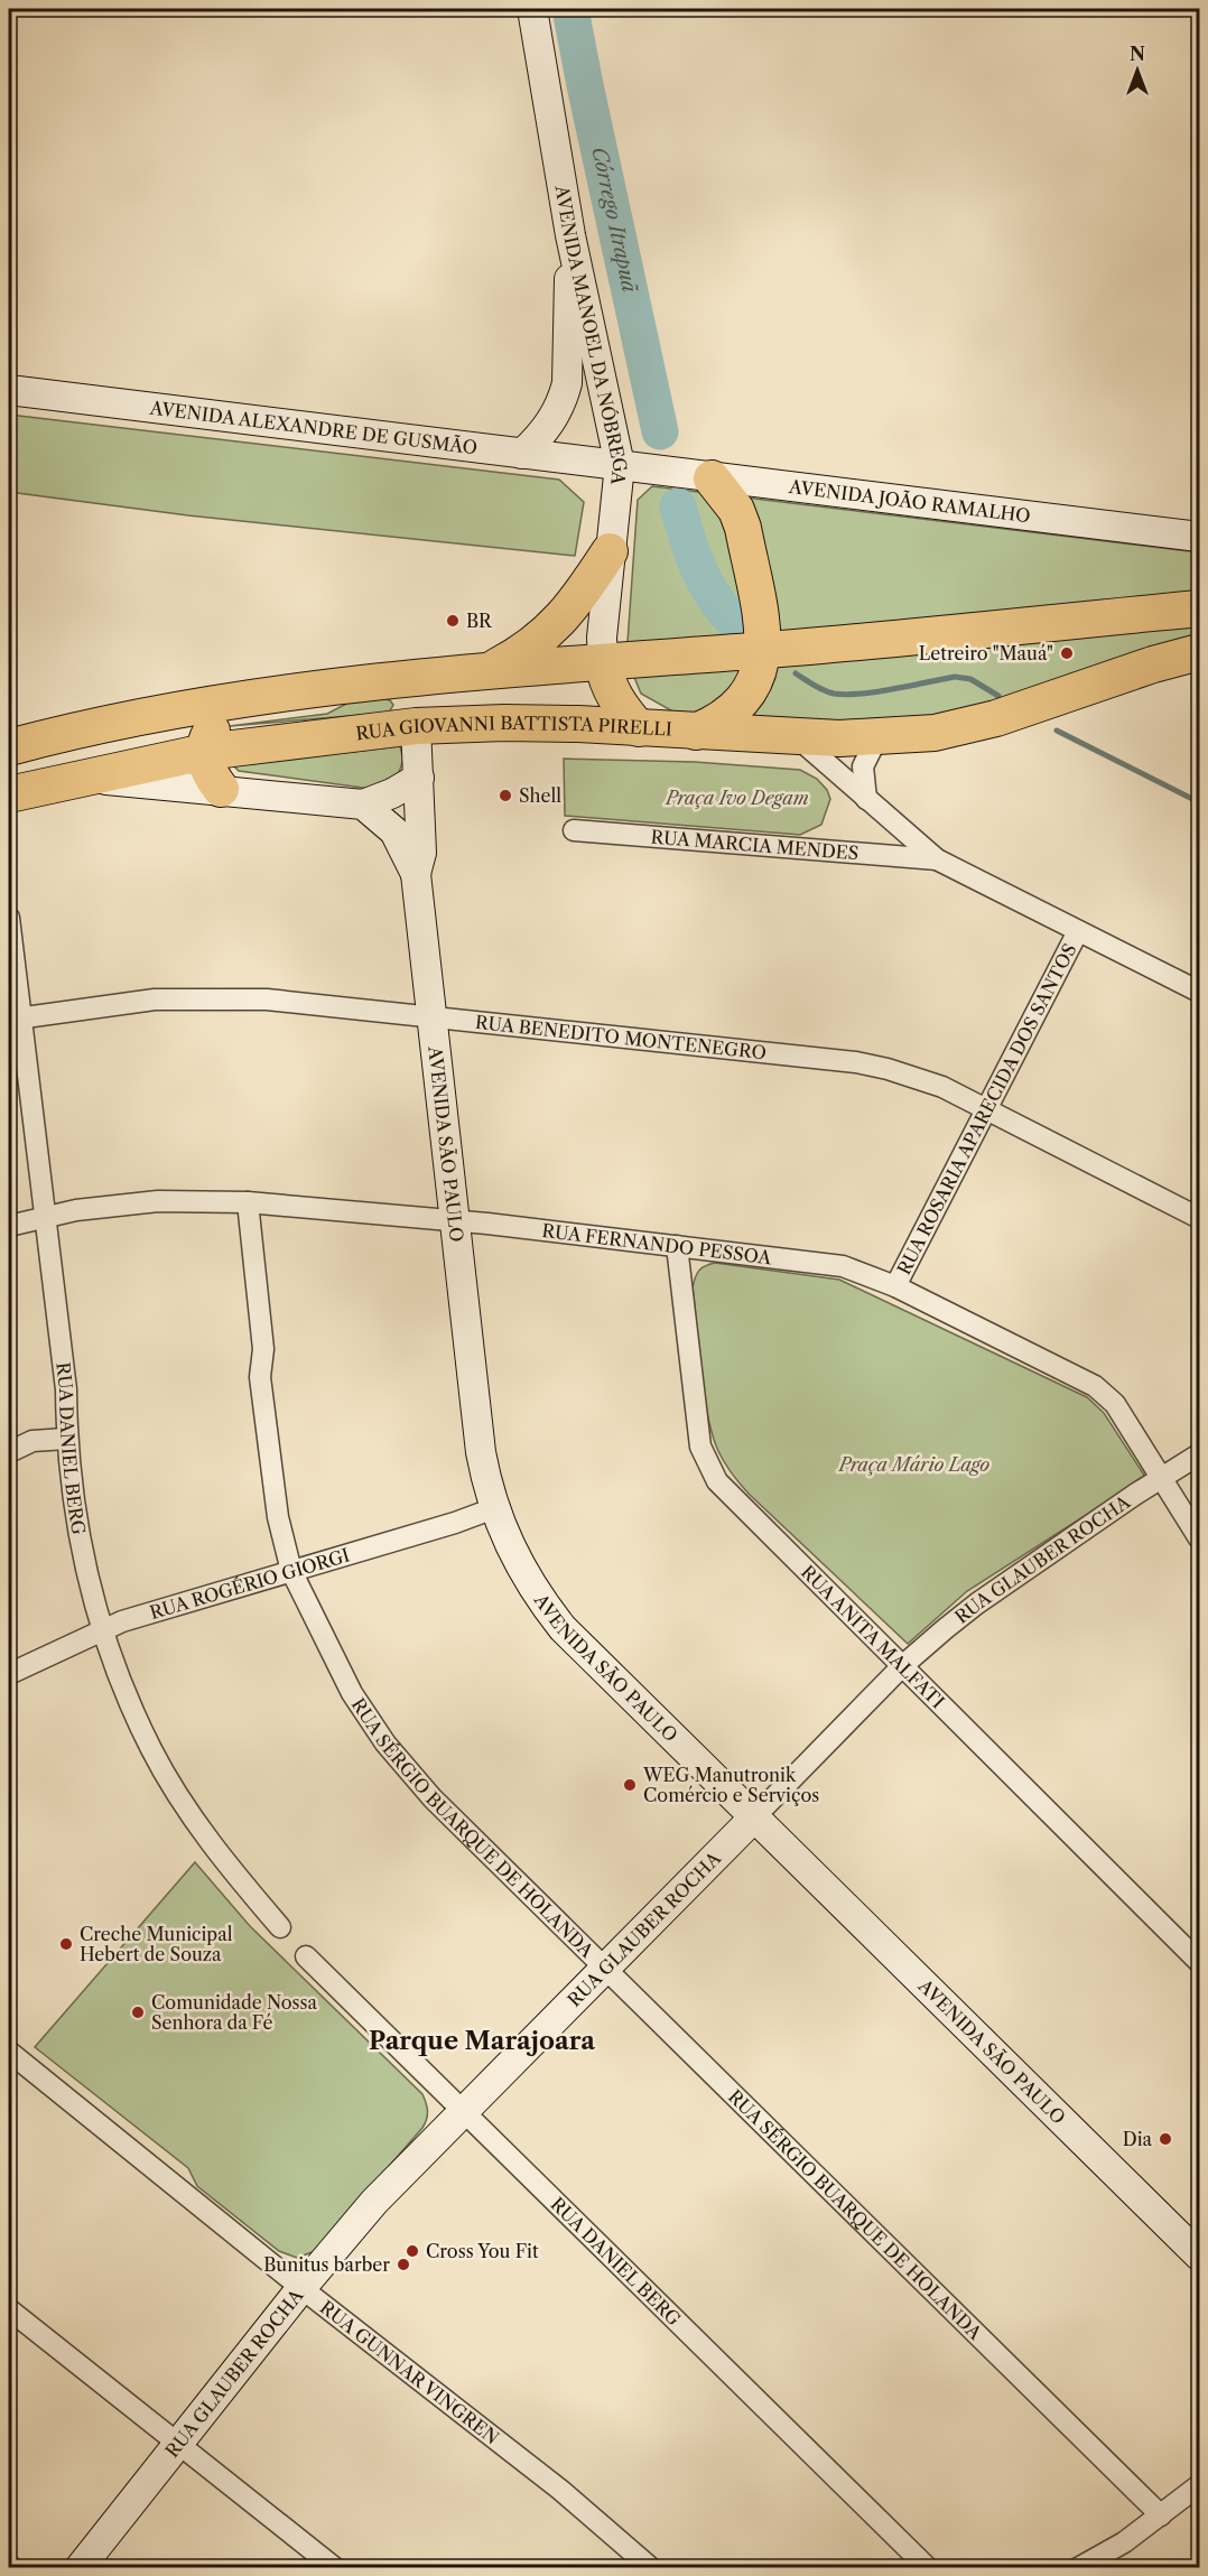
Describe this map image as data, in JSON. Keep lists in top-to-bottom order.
{
  "streets": {
    "highway": ["RUA GIOVANNI BATTISTA PIRELLI"],
    "main road": [
      "AVENIDA MANOEL DA NÓBREGA",
      "AVENIDA ALEXANDRE DE GUSMÃO",
      "AVENIDA JOÃO RAMALHO",
      "AVENIDA SÃO PAULO",
      "RUA GLAUBER ROCHA"
    ],
    "street": [
      "RUA MARCIA MENDES",
      "RUA BENEDITO MONTENEGRO",
      "RUA ROSARIA APARECIDA DOS SANTOS",
      "RUA FERNANDO PESSOA",
      "RUA DANIEL BERG",
      "RUA ROGÉRIO GIORGI",
      "RUA ANITA MALFATI",
      "RUA SÉRGIO BUARQUE DE HOLANDA",
      "RUA GUNNAR VINGREN"
    ]
  },
  "crossings": [
    ["AVENIDA MANOEL DA NÓBREGA", "AVENIDA ALEXANDRE DE GUSMÃO"],
    ["AVENIDA MANOEL DA NÓBREGA", "AVENIDA JOÃO RAMALHO"],
    ["AVENIDA ALEXANDRE DE GUSMÃO", "AVENIDA JOÃO RAMALHO"],
    ["RUA GIOVANNI BATTISTA PIRELLI", "AVENIDA SÃO PAULO"],
    ["RUA BENEDITO MONTENEGRO", "RUA ROSARIA APARECIDA DOS SANTOS"],
    ["RUA BENEDITO MONTENEGRO", "AVENIDA SÃO PAULO"],
    ["RUA BENEDITO MONTENEGRO", "RUA DANIEL BERG"],
    ["RUA ROSARIA APARECIDA DOS SANTOS", "RUA FERNANDO PESSOA"],
    ["AVENIDA SÃO PAULO", "RUA FERNANDO PESSOA"],
    ["AVENIDA SÃO PAULO", "RUA GLAUBER ROCHA"],
    ["AVENIDA SÃO PAULO", "RUA ROGÉRIO GIORGI"],
    ["RUA FERNANDO PESSOA", "RUA DANIEL BERG"],
    ["RUA FERNANDO PESSOA", "RUA GLAUBER ROCHA"],
    ["RUA FERNANDO PESSOA", "RUA ANITA MALFATI"],
    ["RUA FERNANDO PESSOA", "RUA SÉRGIO BUARQUE DE HOLANDA"],
    ["RUA DANIEL BERG", "RUA GLAUBER ROCHA"],
    ["RUA DANIEL BERG", "RUA ROGÉRIO GIORGI"],
    ["RUA GLAUBER ROCHA", "RUA ANITA MALFATI"],
    ["RUA GLAUBER ROCHA", "RUA SÉRGIO BUARQUE DE HOLANDA"],
    ["RUA GLAUBER ROCHA", "RUA GUNNAR VINGREN"],
    ["RUA ROGÉRIO GIORGI", "RUA SÉRGIO BUARQUE DE HOLANDA"]
  ],
  "districts": ["Parque Marajoara"],
  "water": ["Córrego Itrapuã"],
  "parks": ["Praça Ivo Degam", "Praça Mário Lago"],
  "places": [
    "BR",
    "Letreiro \"Mauá\"",
    "Shell",
    "WEG Manutronik Comércio e Serviços",
    "Creche Municipal Hebert de Souza",
    "Comunidade Nossa Senhora da Fé",
    "Dia",
    "Cross You Fit",
    "Bunitus barber"
  ],
  "north": "top"
}
